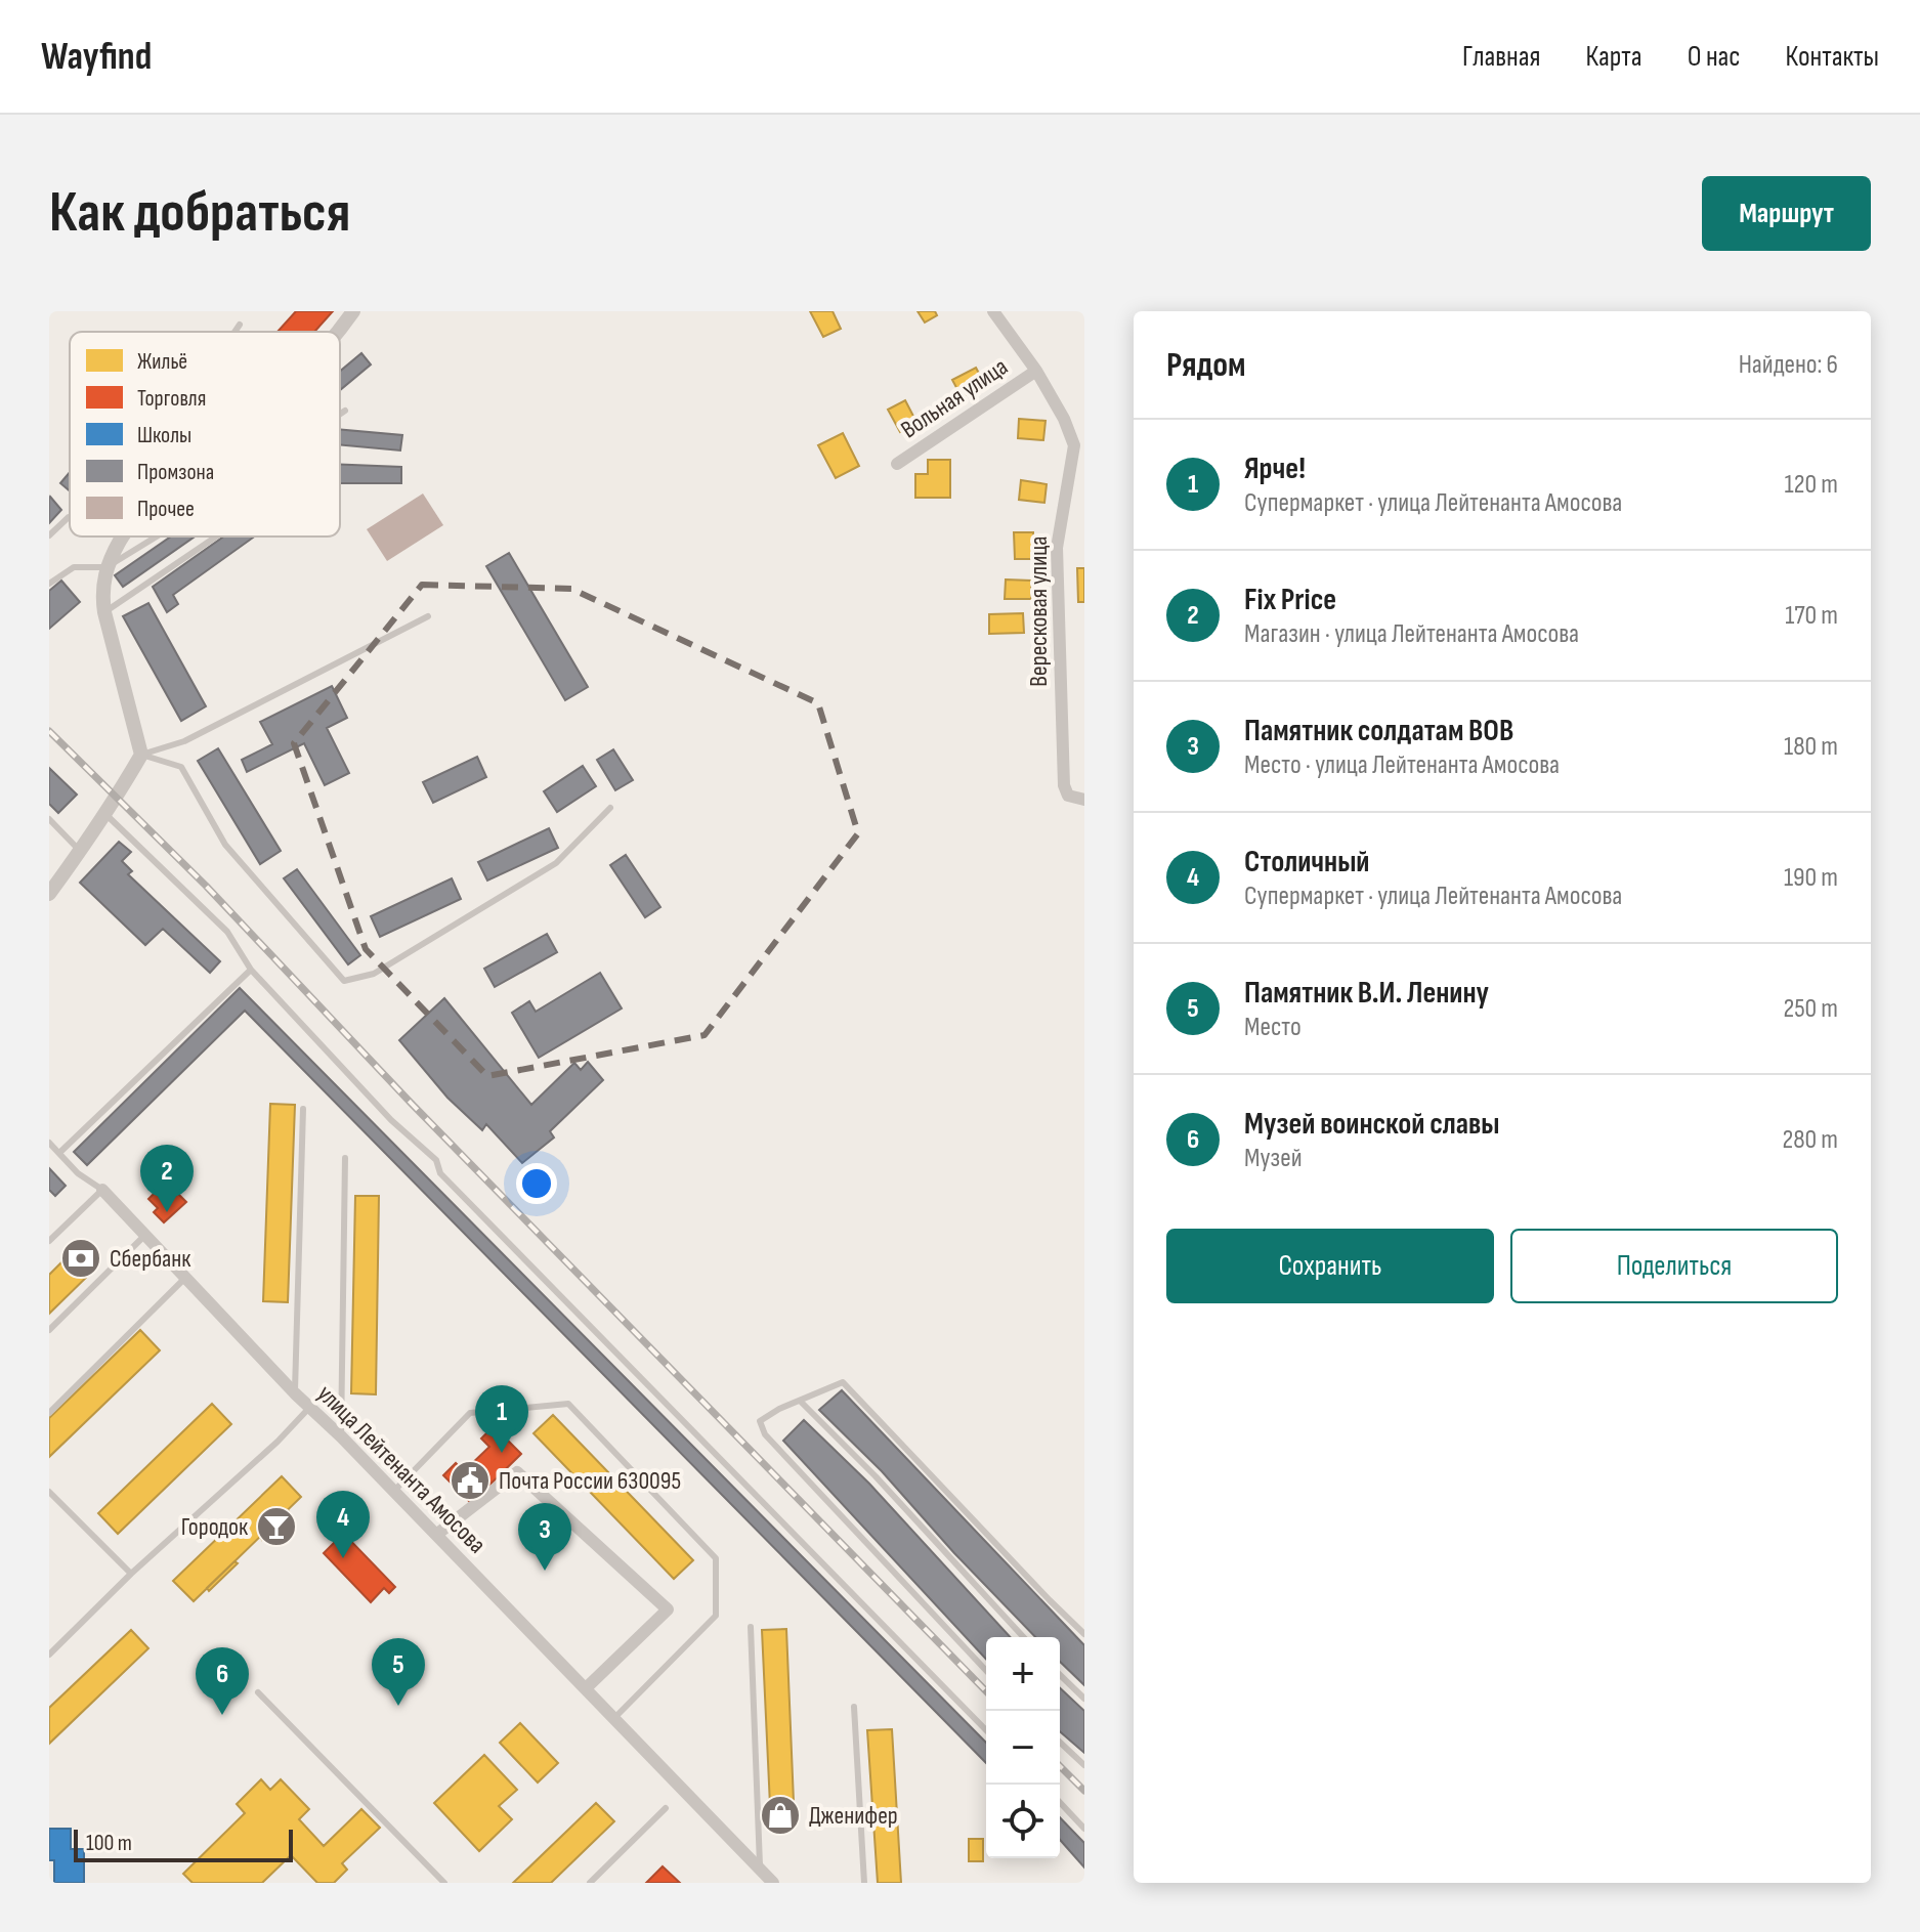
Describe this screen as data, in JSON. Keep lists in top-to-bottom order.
{
  "streets": {
    "street": ["Вольная улица", "Вересковая улица", "улица Лейтенанта Амосова"]
  },
  "crossings": [
    ["Вольная улица", "Вересковая улица"]
  ],
  "places": {
    "bank": ["Сбербанк"],
    "public building": ["Почта России 630095"],
    "bar": ["Городок"],
    "shop": ["Дженифер"]
  },
  "legend": [
    "Жильё",
    "Торговля",
    "Школы",
    "Промзона",
    "Прочее"
  ],
  "scale_bar": "100 m",
  "page": {
    "header": "Wayfind",
    "nav": [
      "Главная",
      "Карта",
      "О нас",
      "Контакты"
    ],
    "buttons": [
      "Маршрут",
      ["Сохранить", "Поделиться"]
    ],
    "title": "Как добраться",
    "heading": ["Рядом", "Найдено: 6"],
    "list": [
      {
        "mark": "1",
        "name": "Ярче!",
        "note": "Супермаркет · улица Лейтенанта Амосова",
        "value": "120 m"
      },
      {
        "mark": "2",
        "name": "Fix Price",
        "note": "Магазин · улица Лейтенанта Амосова",
        "value": "170 m"
      },
      {
        "mark": "3",
        "name": "Памятник солдатам ВОВ",
        "note": "Место · улица Лейтенанта Амосова",
        "value": "180 m"
      },
      {
        "mark": "4",
        "name": "Столичный",
        "note": "Супермаркет · улица Лейтенанта Амосова",
        "value": "190 m"
      },
      {
        "mark": "5",
        "name": "Памятник В.И. Ленину",
        "note": "Место",
        "value": "250 m"
      },
      {
        "mark": "6",
        "name": "Музей воинской славы",
        "note": "Музей",
        "value": "280 m"
      }
    ],
    "pins": [
      "2",
      "1",
      "4",
      "3",
      "5",
      "6"
    ],
    "map_buttons": ["+", "−"],
    "scale": "100 m"
  }
}
